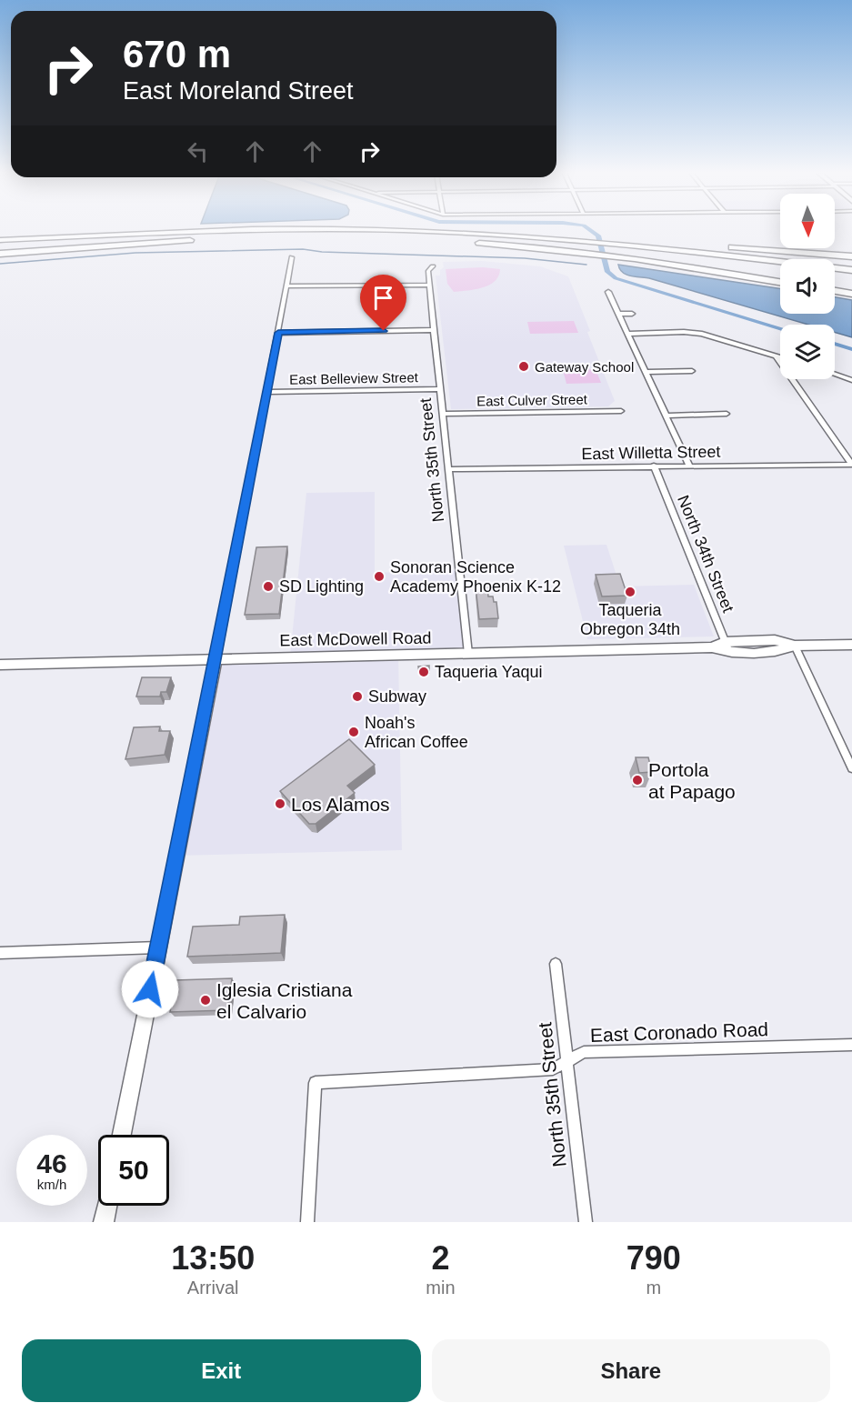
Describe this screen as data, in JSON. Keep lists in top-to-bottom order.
{
  "streets": {
    "main road": ["East McDowell Road"],
    "street": [
      "East Belleview Street",
      "East Culver Street",
      "East Willetta Street",
      "North 35th Street",
      "North 34th Street",
      "East Coronado Road"
    ]
  },
  "crossings": [
    ["East Belleview Street", "North 35th Street"],
    ["East Culver Street", "North 35th Street"],
    ["East Willetta Street", "North 35th Street"],
    ["East Willetta Street", "North 34th Street"],
    ["North 35th Street", "East McDowell Road"],
    ["North 35th Street", "East Coronado Road"],
    ["North 34th Street", "East McDowell Road"]
  ],
  "places": [
    "Gateway School",
    "Sonoran Science Academy Phoenix K-12",
    "SD Lighting",
    "Taqueria Obregon 34th",
    "Taqueria Yaqui",
    "Subway",
    "Noah's African Coffee",
    "Portola at Papago",
    "Los Alamos",
    "Iglesia Cristiana el Calvario"
  ],
  "north": "bottom",
  "page": {
    "turn": ["670 m", "East Moreland Street"],
    "speed": "46 km/h",
    "limit": "50",
    "eta": [
      "13:50",
      "Arrival",
      "2",
      "min",
      "790",
      "m"
    ],
    "buttons": ["Exit", "Share"]
  }
}
